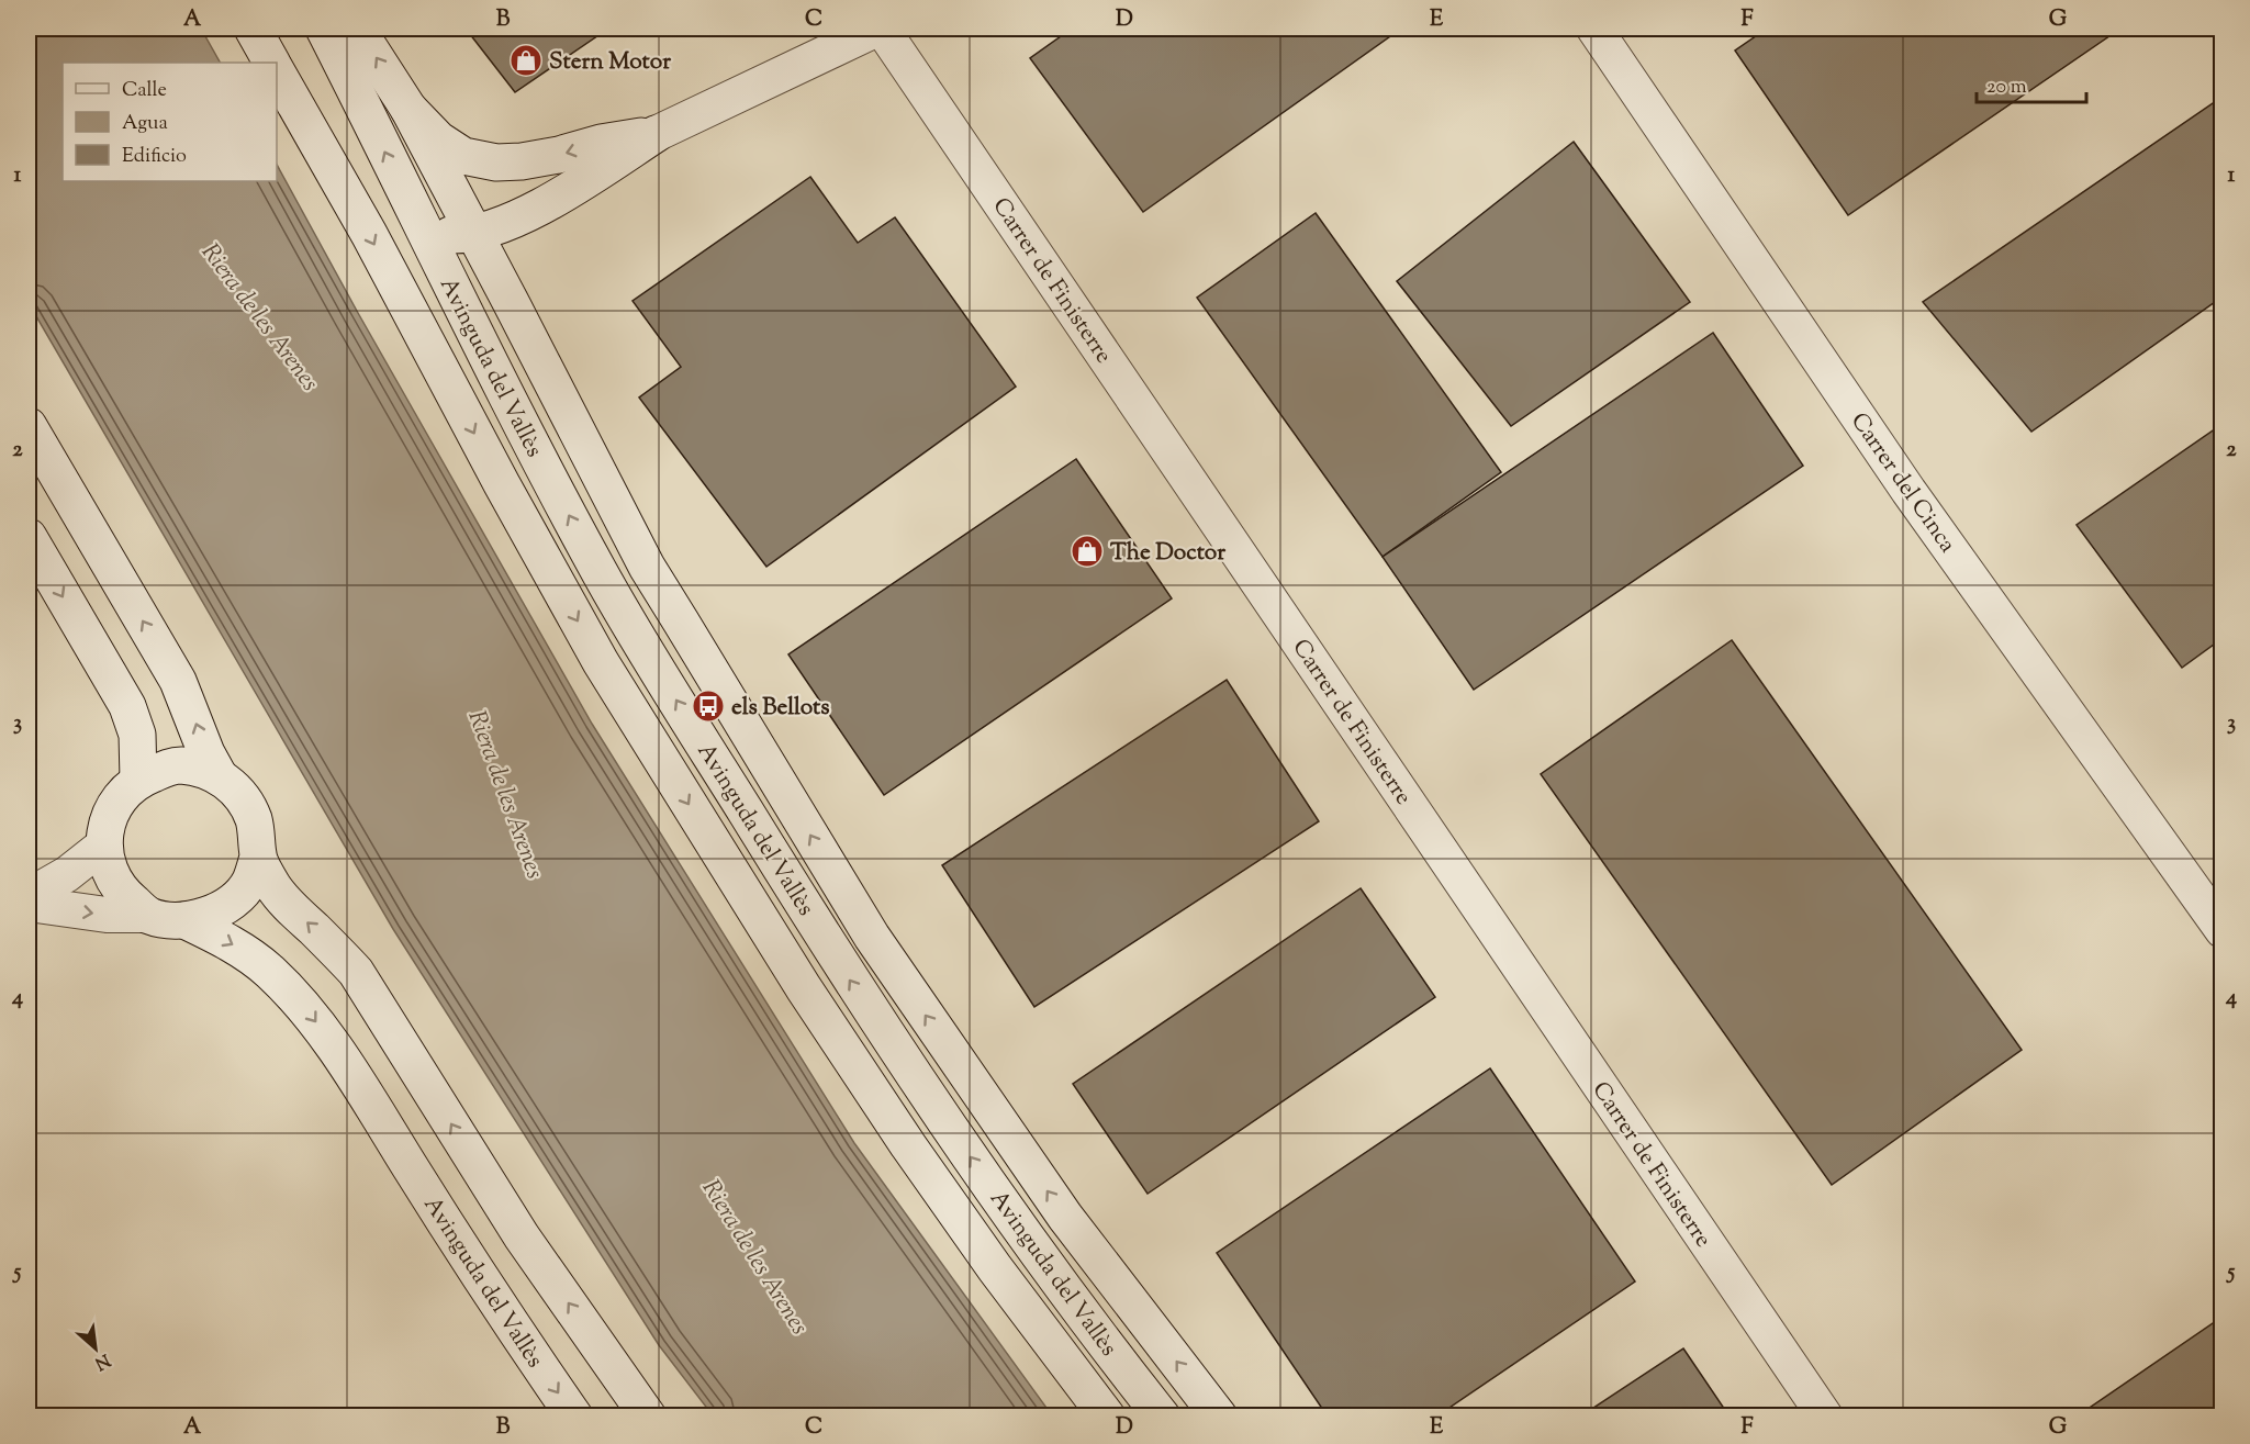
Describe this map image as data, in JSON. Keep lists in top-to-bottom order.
{
  "streets": {
    "main road": ["Avinguda del Vallès"],
    "street": ["Carrer de Finisterre", "Carrer del Cinca"]
  },
  "water": ["Riera de les Arenes"],
  "places": {
    "shop": ["Stern Motor", "The Doctor"],
    "bus stop": ["els Bellots"]
  },
  "legend": ["Calle", "Agua", "Edificio"],
  "scale_bar": "20 m",
  "north": "bottom right",
  "grid": {
    "columns": [
      "A",
      "B",
      "C",
      "D",
      "E",
      "F",
      "G"
    ],
    "rows": [
      "1",
      "2",
      "3",
      "4",
      "5"
    ]
  }
}
